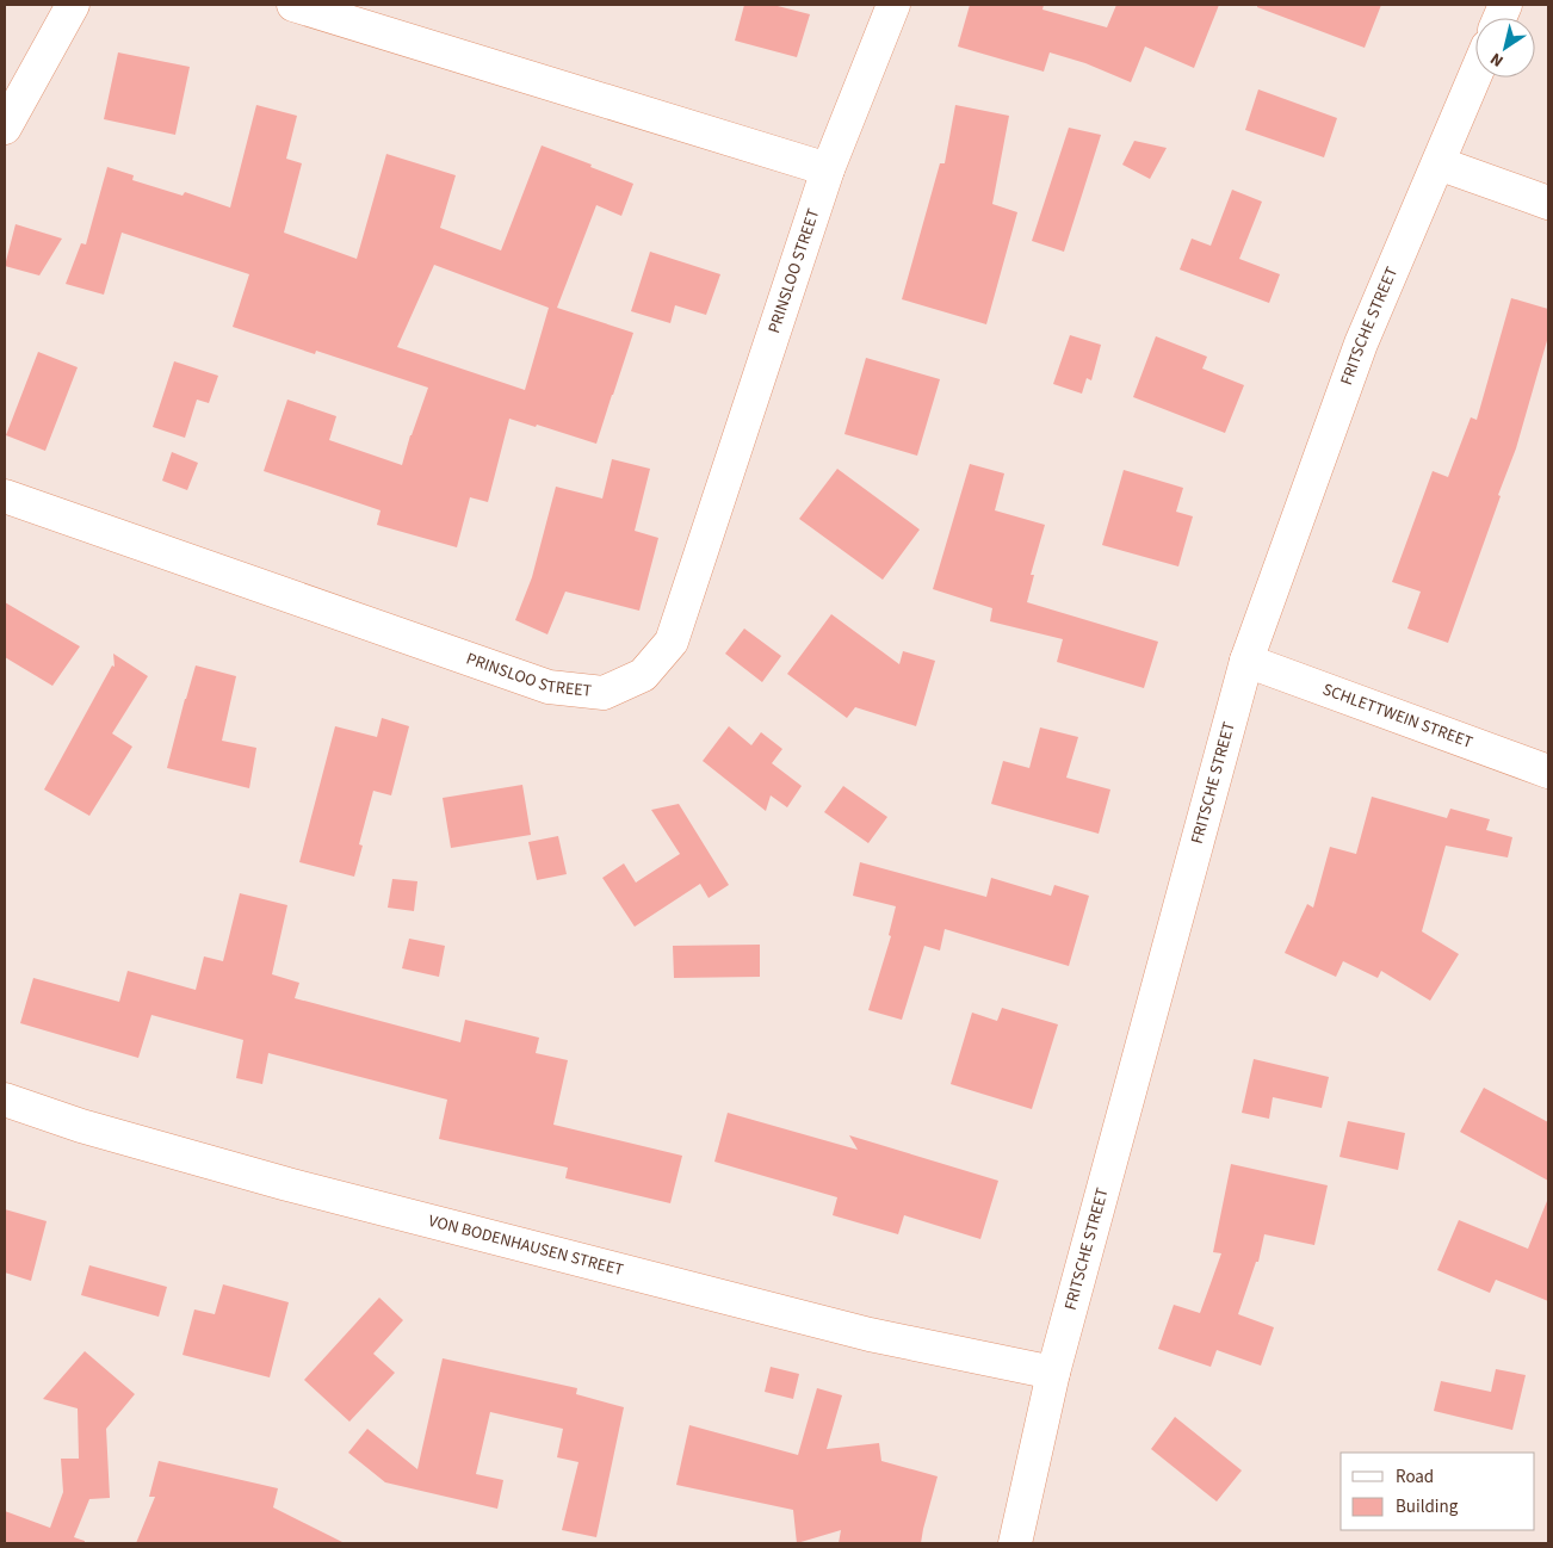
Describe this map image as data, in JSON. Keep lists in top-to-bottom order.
{
  "streets": {
    "street": [
      "PRINSLOO STREET",
      "FRITSCHE STREET",
      "SCHLETTWEIN STREET",
      "VON BODENHAUSEN STREET"
    ]
  },
  "crossings": [
    ["FRITSCHE STREET", "SCHLETTWEIN STREET"],
    ["FRITSCHE STREET", "VON BODENHAUSEN STREET"]
  ],
  "legend": ["Road", "Building"],
  "north": "bottom left"
}
